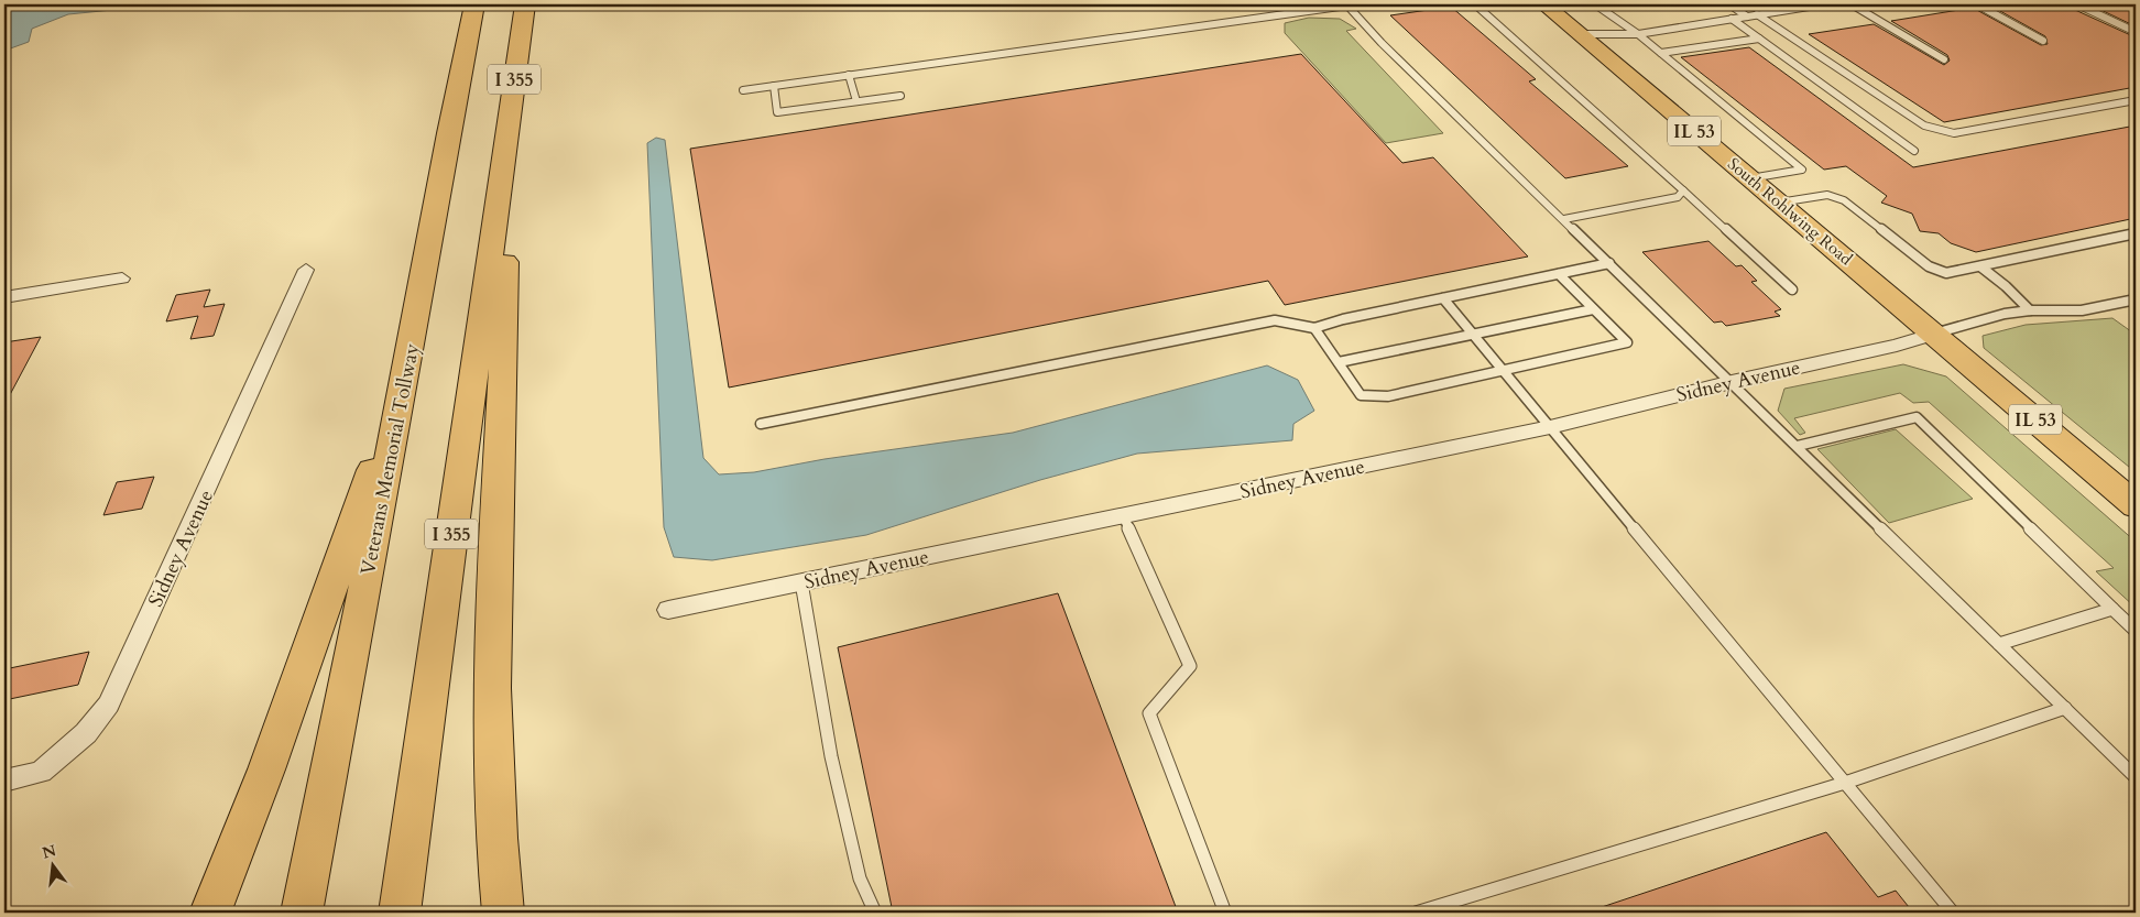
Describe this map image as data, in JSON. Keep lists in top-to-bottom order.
{
  "streets": {
    "main road": [
      "I 355",
      "IL 53",
      "South Rohlwing Road",
      "Veterans Memorial Tollway"
    ],
    "street": ["Sidney Avenue"]
  },
  "crossings": [
    ["IL 53", "South Rohlwing Road"],
    ["IL 53", "Sidney Avenue"],
    ["South Rohlwing Road", "Sidney Avenue"]
  ],
  "north": "top"
}
